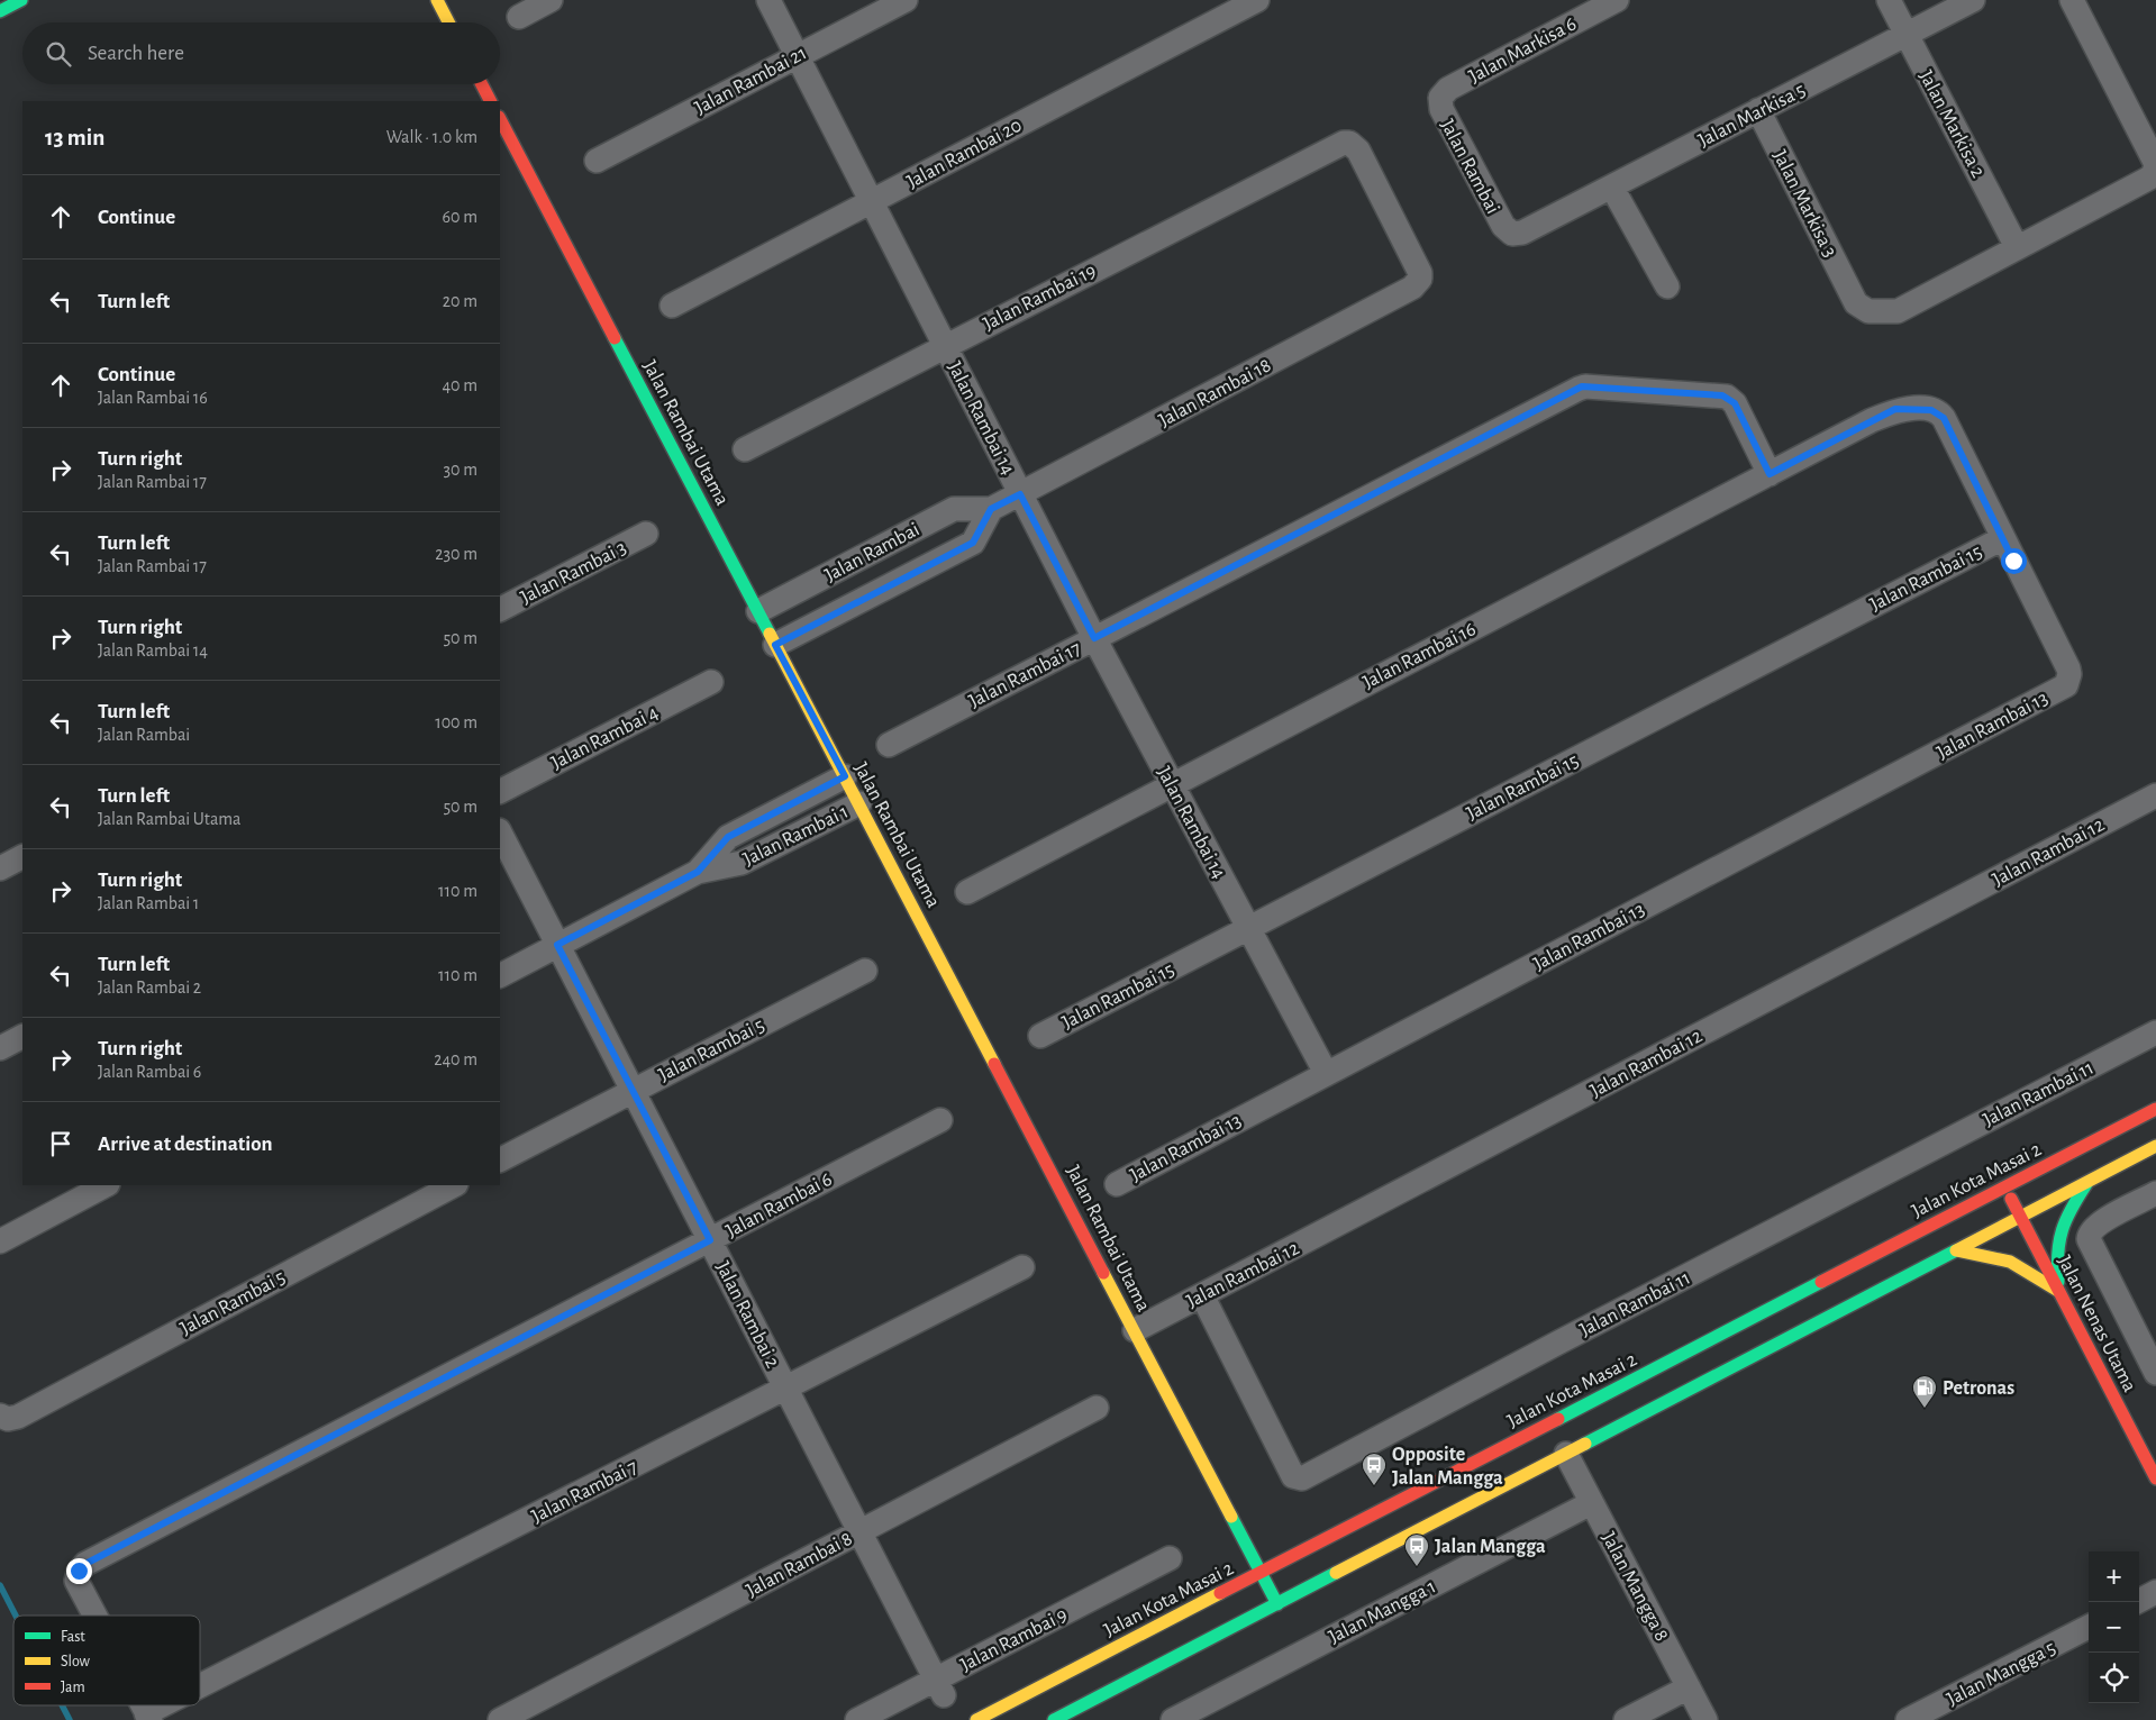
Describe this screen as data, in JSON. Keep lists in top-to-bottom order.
{
  "streets": {
    "main road": ["Jalan Rambai Utama", "Jalan Kota Masai 2", "Jalan Nenas Utama"],
    "street": [
      "Jalan Markisa 6",
      "Jalan Rambai 21",
      "Jalan Markisa 5",
      "Jalan Markisa 2",
      "Jalan Rambai 20",
      "Jalan Rambai",
      "Jalan Markisa 3",
      "Jalan Rambai 19",
      "Jalan Rambai 18",
      "Jalan Rambai 14",
      "Jalan Rambai 3",
      "Jalan Rambai 15",
      "Jalan Rambai 16",
      "Jalan Rambai 17",
      "Jalan Rambai 13",
      "Jalan Rambai 4",
      "Jalan Rambai 1",
      "Jalan Rambai 12",
      "Jalan Rambai 5",
      "Jalan Rambai 11",
      "Jalan Rambai 6",
      "Jalan Rambai 2",
      "Jalan Rambai 7",
      "Jalan Rambai 8",
      "Jalan Mangga 8",
      "Jalan Mangga 1",
      "Jalan Rambai 9",
      "Jalan Mangga 5"
    ]
  },
  "crossings": [
    ["Jalan Markisa 6", "Jalan Rambai"],
    ["Jalan Rambai 21", "Jalan Rambai 14"],
    ["Jalan Markisa 5", "Jalan Markisa 2"],
    ["Jalan Markisa 5", "Jalan Rambai"],
    ["Jalan Markisa 5", "Jalan Markisa 3"],
    ["Jalan Markisa 2", "Jalan Markisa 3"],
    ["Jalan Rambai 20", "Jalan Rambai 14"],
    ["Jalan Rambai", "Jalan Rambai 18"],
    ["Jalan Rambai", "Jalan Rambai 14"],
    ["Jalan Rambai", "Jalan Rambai Utama"],
    ["Jalan Rambai 19", "Jalan Rambai 18"],
    ["Jalan Rambai 19", "Jalan Rambai 14"],
    ["Jalan Rambai 18", "Jalan Rambai 14"],
    ["Jalan Rambai 14", "Jalan Rambai 15"],
    ["Jalan Rambai 14", "Jalan Rambai 16"],
    ["Jalan Rambai 14", "Jalan Rambai 17"],
    ["Jalan Rambai 14", "Jalan Rambai 13"],
    ["Jalan Rambai Utama", "Jalan Rambai 1"],
    ["Jalan Rambai Utama", "Jalan Rambai 12"],
    ["Jalan Rambai Utama", "Jalan Kota Masai 2"],
    ["Jalan Rambai 15", "Jalan Rambai 16"],
    ["Jalan Rambai 15", "Jalan Rambai 13"],
    ["Jalan Rambai 16", "Jalan Rambai 17"],
    ["Jalan Rambai 16", "Jalan Rambai 13"],
    ["Jalan Rambai 1", "Jalan Rambai 2"],
    ["Jalan Rambai 12", "Jalan Rambai 11"],
    ["Jalan Rambai 5", "Jalan Rambai 2"],
    ["Jalan Kota Masai 2", "Jalan Nenas Utama"],
    ["Jalan Rambai 6", "Jalan Rambai 2"],
    ["Jalan Rambai 2", "Jalan Rambai 7"],
    ["Jalan Rambai 2", "Jalan Rambai 8"],
    ["Jalan Rambai 2", "Jalan Rambai 9"],
    ["Jalan Mangga 8", "Jalan Mangga 1"]
  ],
  "places": {
    "fuel station": ["Petronas"],
    "bus stop": ["Opposite Jalan Mangga", "Jalan Mangga"]
  },
  "legend": ["Fast", "Slow", "Jam"],
  "page": {
    "search": "Search here",
    "heading": ["13 min", "Walk · 1.0 km"],
    "list": [
      ["Continue", "60 m"],
      ["Turn left", "20 m"],
      ["Continue", "Jalan Rambai 16", "40 m"],
      ["Turn right", "Jalan Rambai 17", "30 m"],
      ["Turn left", "Jalan Rambai 17", "230 m"],
      ["Turn right", "Jalan Rambai 14", "50 m"],
      ["Turn left", "Jalan Rambai", "100 m"],
      ["Turn left", "Jalan Rambai Utama", "50 m"],
      ["Turn right", "Jalan Rambai 1", "110 m"],
      ["Turn left", "Jalan Rambai 2", "110 m"],
      ["Turn right", "Jalan Rambai 6", "240 m"],
      "Arrive at destination"
    ],
    "map_buttons": ["+", "−"]
  }
}
